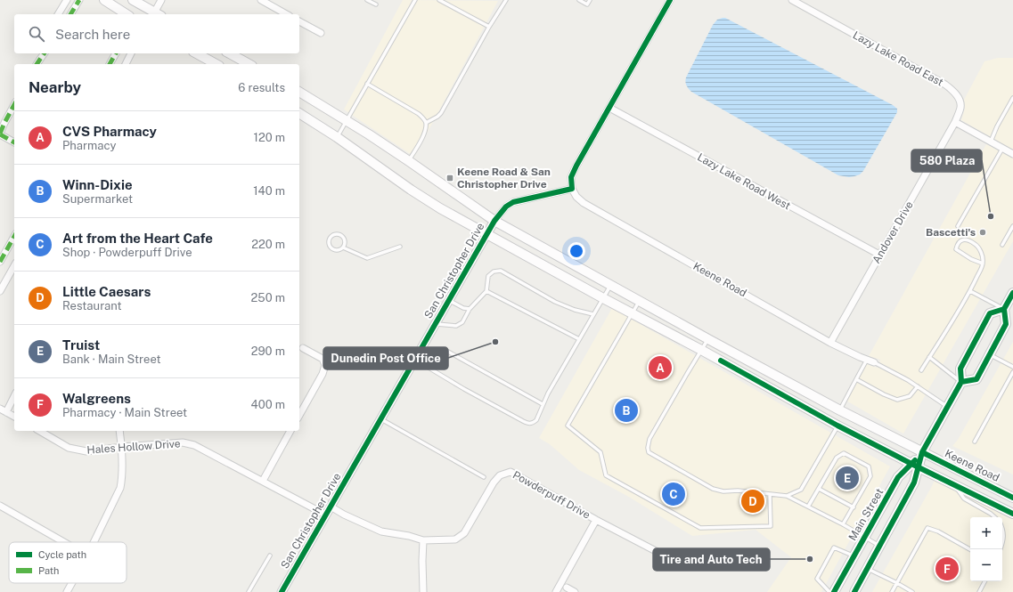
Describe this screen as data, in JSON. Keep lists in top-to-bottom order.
{
  "streets": {
    "main road": ["Keene Road", "Main Street"],
    "street": [
      "Lazy Lake Road East",
      "Lazy Lake Road West",
      "Andover Drive",
      "San Christopher Drive",
      "Hales Hollow Drive",
      "Powderpuff Drive"
    ]
  },
  "crossings": [
    ["Lazy Lake Road East", "Andover Drive"],
    ["Lazy Lake Road West", "Andover Drive"],
    ["Andover Drive", "Keene Road"],
    ["San Christopher Drive", "Keene Road"],
    ["San Christopher Drive", "Hales Hollow Drive"],
    ["San Christopher Drive", "Powderpuff Drive"],
    ["Keene Road", "Main Street"]
  ],
  "places": {
    "transit": ["Keene Road & San Christopher Drive"],
    "other": [
      "580 Plaza",
      "Bascetti's",
      "Dunedin Post Office",
      "Tire and Auto Tech"
    ]
  },
  "legend": ["Cycle path", "Path"],
  "page": {
    "search": "Search here",
    "heading": ["Nearby", "6 results"],
    "list": [
      {
        "mark": "A",
        "name": "CVS Pharmacy",
        "note": "Pharmacy",
        "value": "120 m"
      },
      {
        "mark": "B",
        "name": "Winn-Dixie",
        "note": "Supermarket",
        "value": "140 m"
      },
      {
        "mark": "C",
        "name": "Art from the Heart Cafe",
        "note": "Shop · Powderpuff Drive",
        "value": "220 m"
      },
      {
        "mark": "D",
        "name": "Little Caesars",
        "note": "Restaurant",
        "value": "250 m"
      },
      {
        "mark": "E",
        "name": "Truist",
        "note": "Bank · Main Street",
        "value": "290 m"
      },
      {
        "mark": "F",
        "name": "Walgreens",
        "note": "Pharmacy · Main Street",
        "value": "400 m"
      }
    ],
    "pins": [
      "A",
      "B",
      "E",
      "C",
      "D",
      "F"
    ],
    "map_buttons": ["+", "−"]
  }
}
